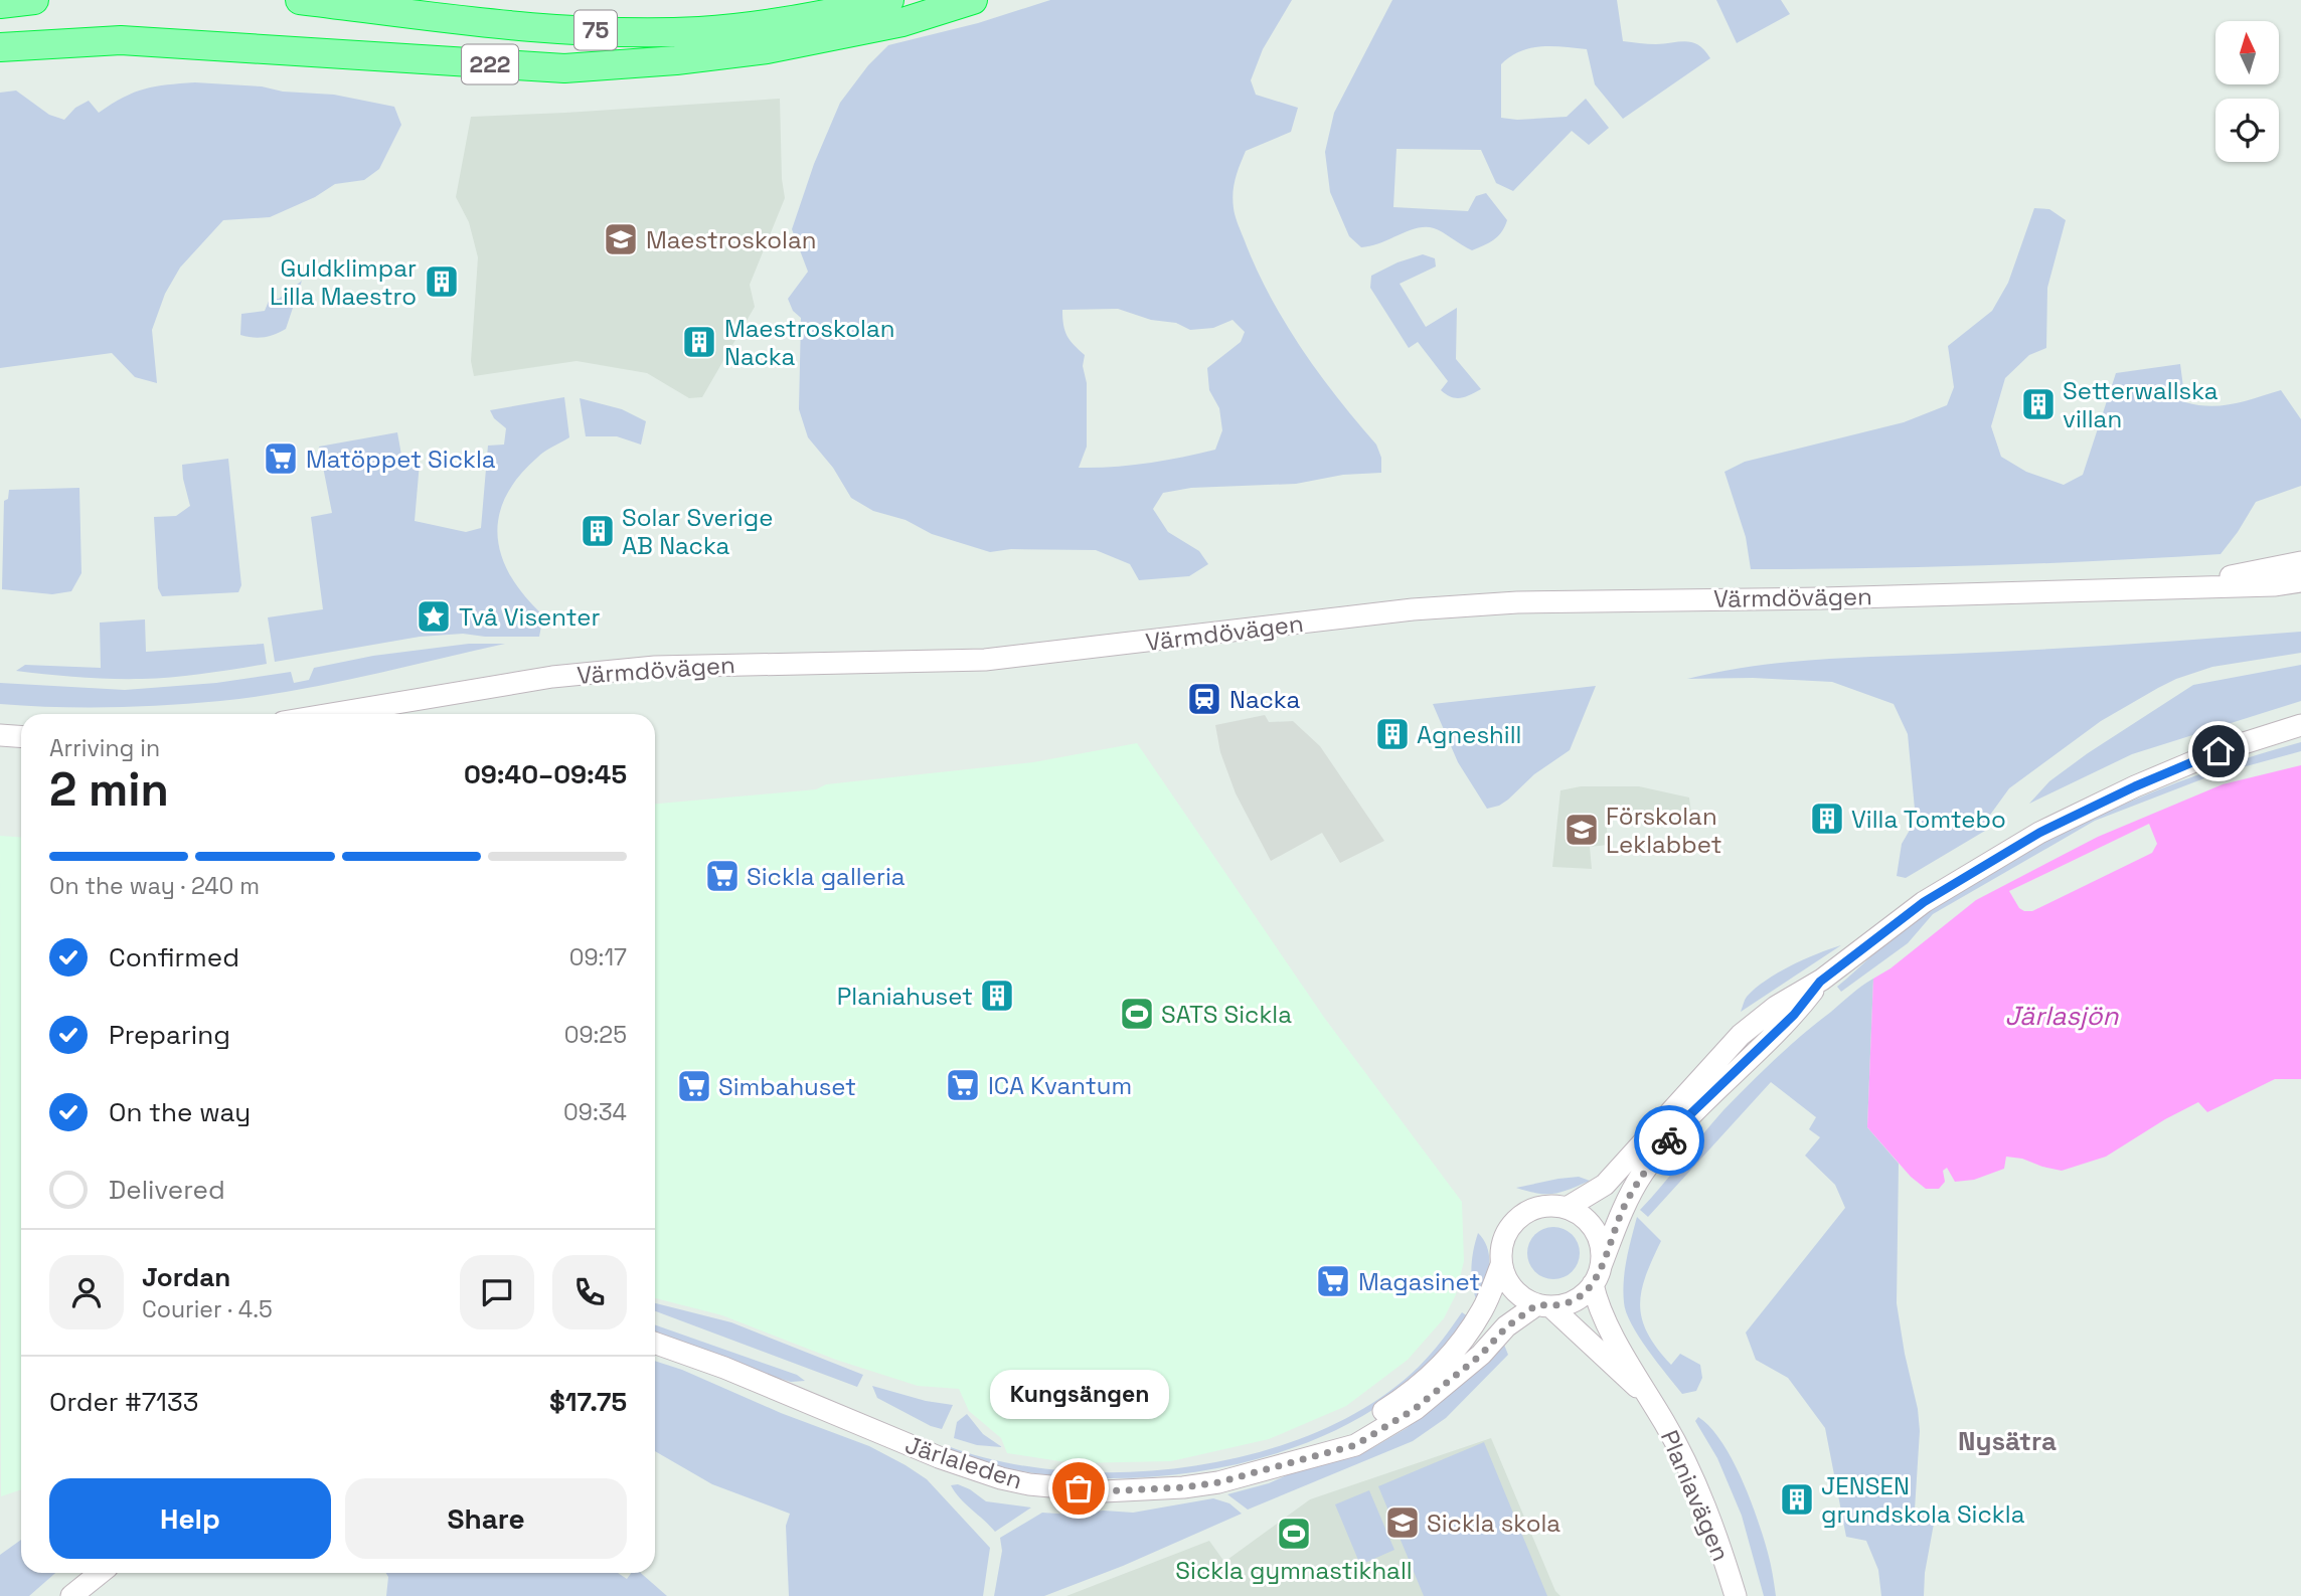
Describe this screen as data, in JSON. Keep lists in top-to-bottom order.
{
  "streets": {
    "highway": ["75", "222"],
    "main road": ["Värmdövägen", "Järlaleden", "Planiavägen"]
  },
  "crossings": [
    ["Järlaleden", "Planiavägen"]
  ],
  "districts": ["Nysätra"],
  "water": ["Järlasjön"],
  "places": {
    "school or university": ["Maestroskolan", "Förskolan Leklabbet", "Sickla skola"],
    "building": [
      "Guldklimpar Lilla Maestro",
      "Maestroskolan Nacka",
      "Setterwallska villan",
      "Solar Sverige AB Nacka",
      "Agneshill",
      "Villa Tomtebo",
      "Planiahuset",
      "JENSEN grundskola Sickla"
    ],
    "supermarket": [
      "Matöppet Sickla",
      "Sickla galleria",
      "ICA Kvantum",
      "Simbahuset",
      "Magasinet"
    ],
    "place": ["Två Visenter"],
    "station": ["Nacka"],
    "sports": ["SATS Sickla", "Sickla gymnastikhall"],
    "other": ["Kungsängen"]
  },
  "north": "top",
  "page": {
    "heading": ["2 min", "Arriving in", "09:40–09:45"],
    "panel": [
      "Jordan",
      "Courier · 4.5",
      "Order #7133",
      "$17.75"
    ],
    "bar": "On the way · 240 m",
    "list": [
      ["Confirmed", "09:17"],
      ["Preparing", "09:25"],
      ["On the way", "09:34"],
      "Delivered"
    ],
    "bubble": "Kungsängen",
    "buttons": ["Help", "Share"]
  }
}
